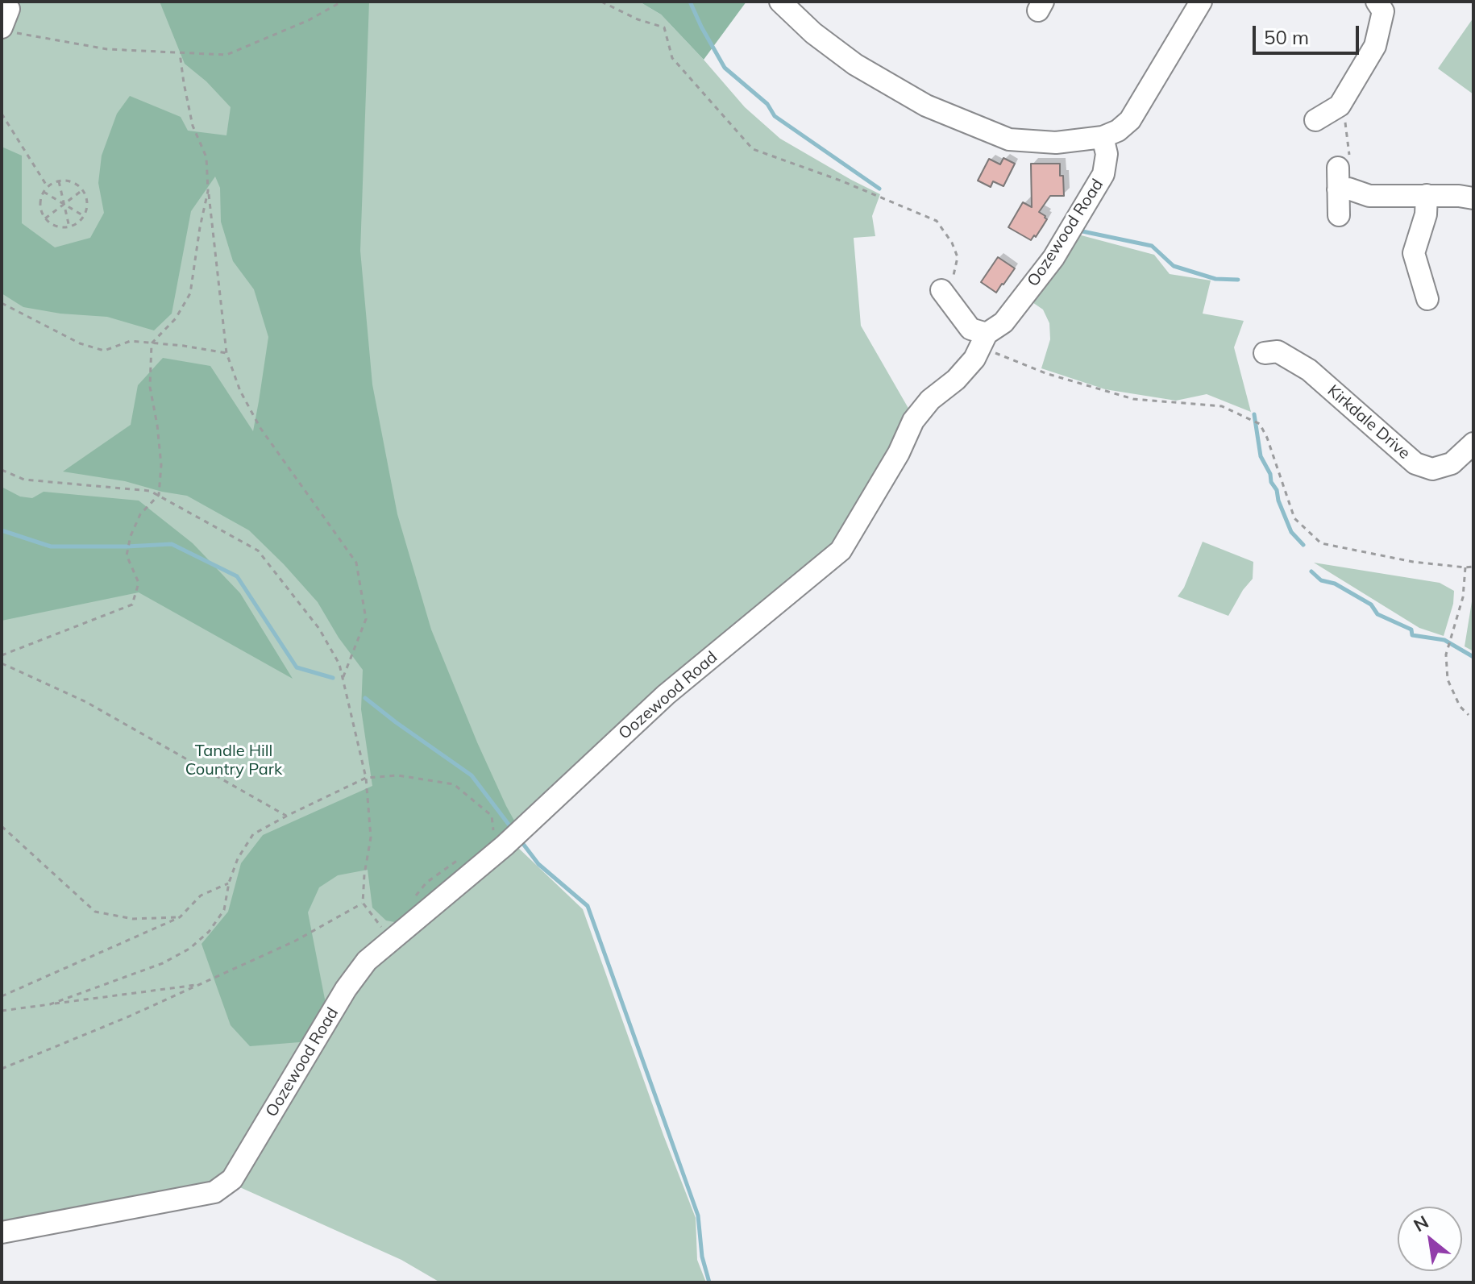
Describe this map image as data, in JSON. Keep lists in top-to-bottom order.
{
  "streets": {
    "street": ["Oozewood Road", "Kirkdale Drive"]
  },
  "parks": ["Tandle Hill Country Park"],
  "scale_bar": "50 m",
  "north": "top left"
}
